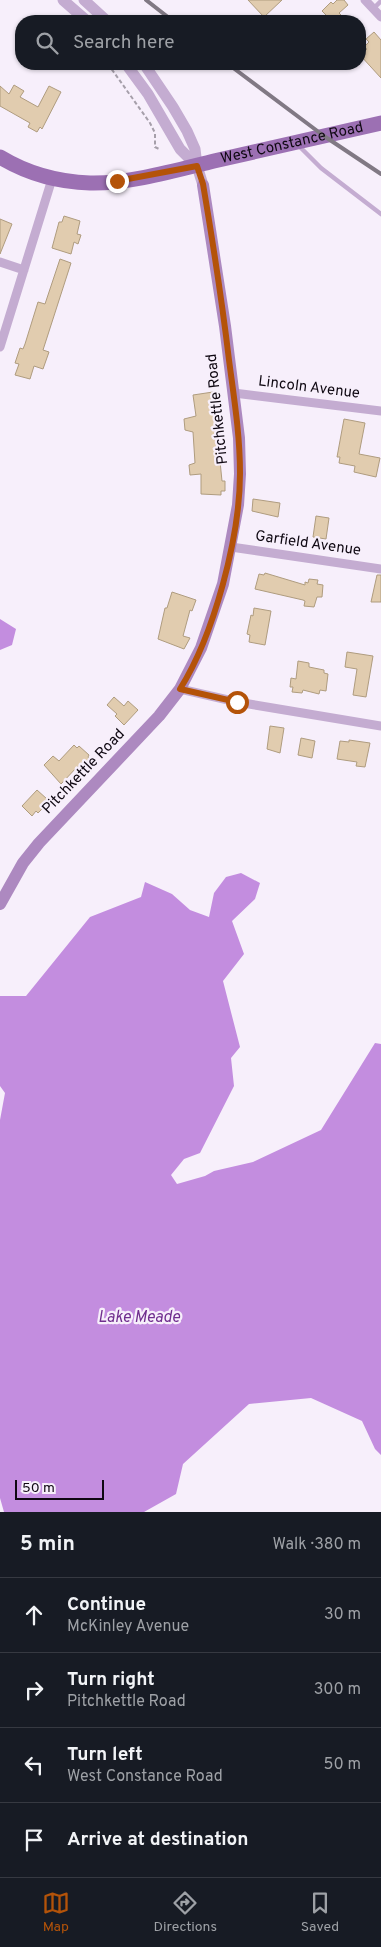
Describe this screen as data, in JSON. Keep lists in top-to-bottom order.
{
  "streets": {
    "main road": ["West Constance Road", "Pitchkettle Road"],
    "street": ["Lincoln Avenue", "Garfield Avenue"]
  },
  "crossings": [
    ["West Constance Road", "Pitchkettle Road"],
    ["Lincoln Avenue", "Pitchkettle Road"],
    ["Pitchkettle Road", "Garfield Avenue"]
  ],
  "water": ["Lake Meade"],
  "scale_bar": "50 m",
  "page": {
    "search": "Search here",
    "scale": "50 m",
    "heading": ["5 min", "Walk · 380 m"],
    "list": [
      ["Continue", "McKinley Avenue", "30 m"],
      ["Turn right", "Pitchkettle Road", "300 m"],
      ["Turn left", "West Constance Road", "50 m"],
      "Arrive at destination"
    ],
    "nav": ["Map", "Directions", "Saved"]
  }
}
